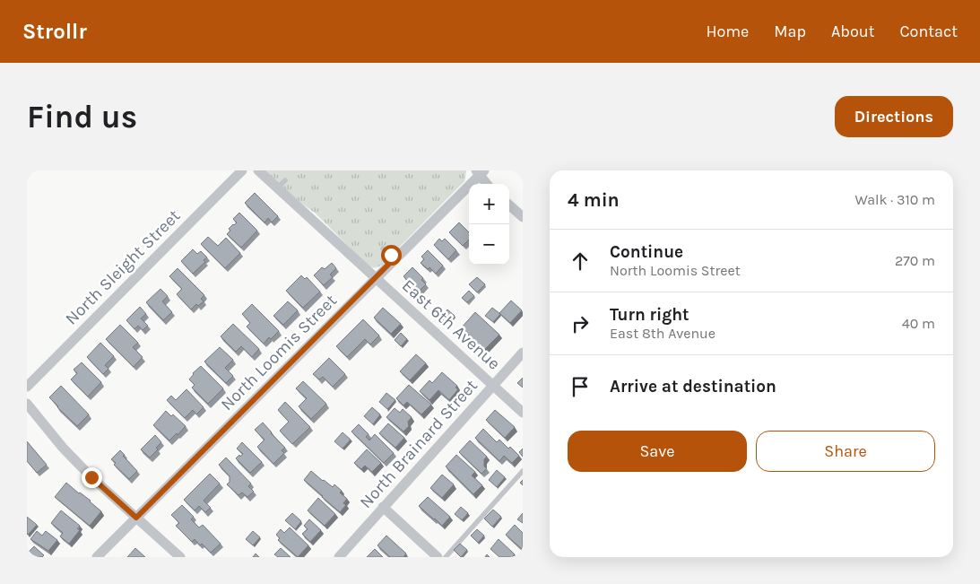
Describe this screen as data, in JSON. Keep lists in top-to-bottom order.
{
  "streets": {
    "street": [
      "North Sleight Street",
      "East 6th Avenue",
      "North Loomis Street",
      "North Brainard Street"
    ]
  },
  "crossings": [
    ["East 6th Avenue", "North Loomis Street"],
    ["East 6th Avenue", "North Brainard Street"]
  ],
  "page": {
    "header": "Strollr",
    "nav": [
      "Home",
      "Map",
      "About",
      "Contact"
    ],
    "buttons": [
      "Directions",
      ["Save", "Share"]
    ],
    "title": "Find us",
    "heading": ["4 min", "Walk · 310 m"],
    "map_buttons": ["+", "−"],
    "list": [
      ["Continue", "North Loomis Street", "270 m"],
      ["Turn right", "East 8th Avenue", "40 m"],
      "Arrive at destination"
    ]
  }
}
